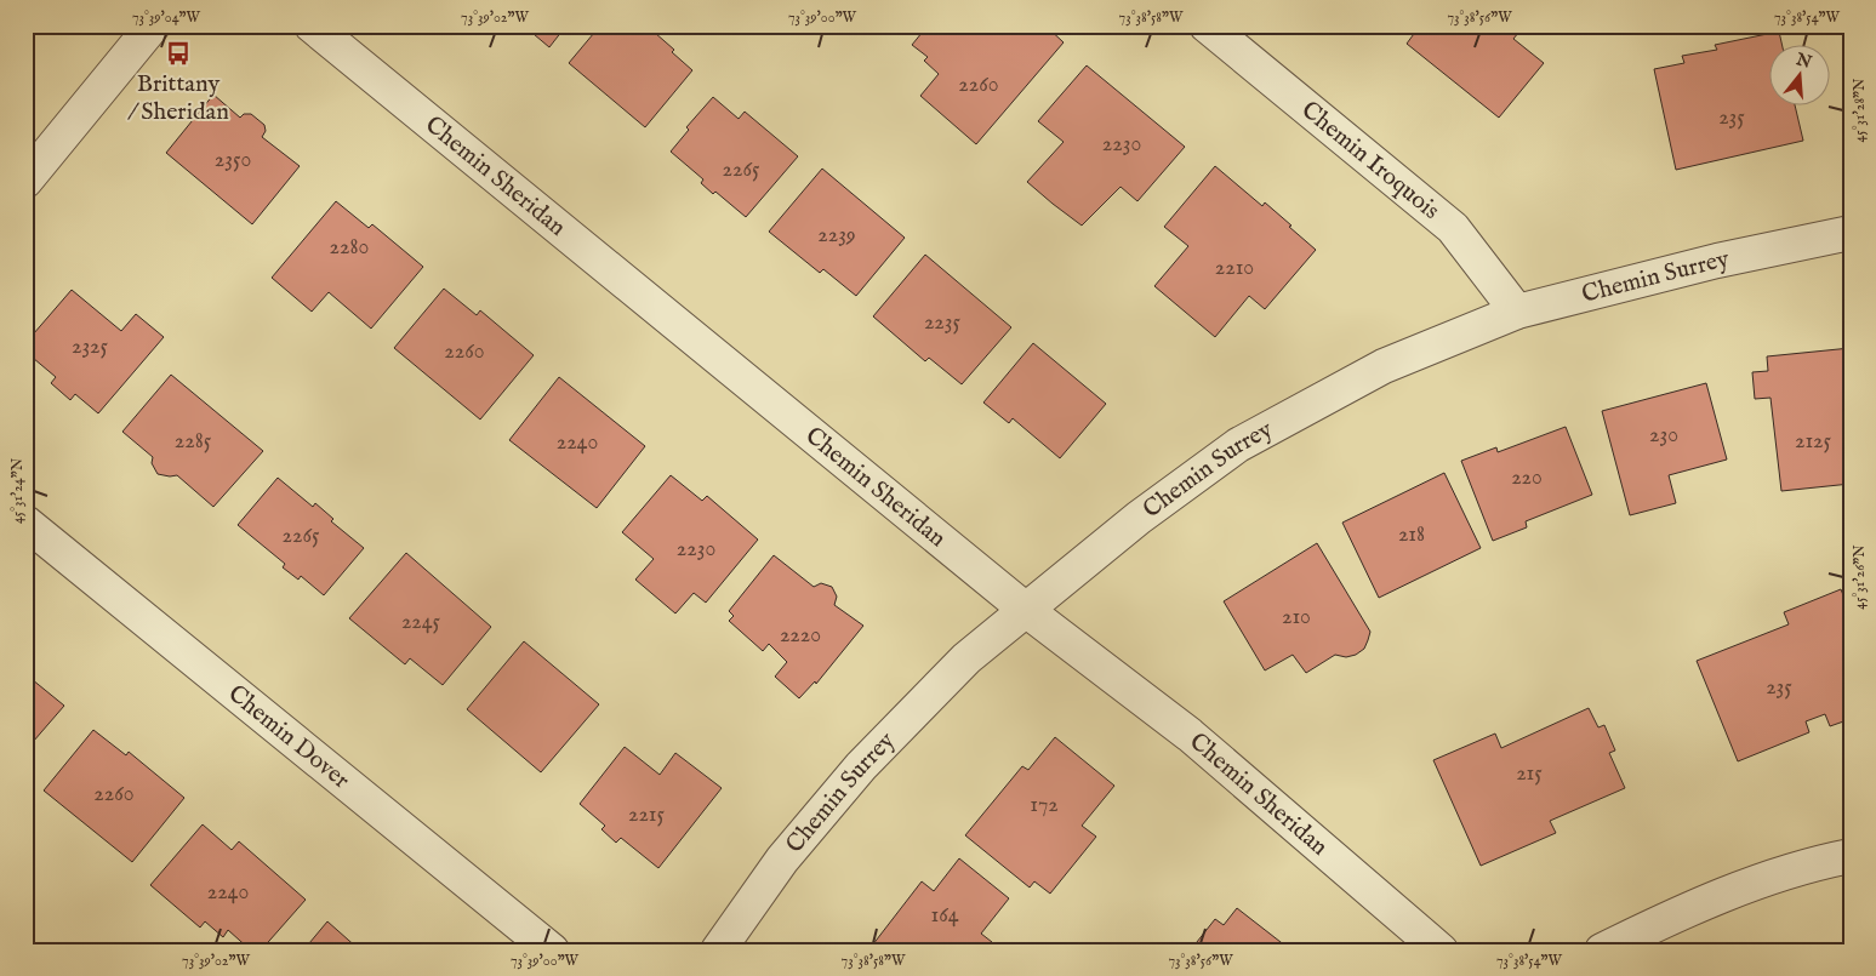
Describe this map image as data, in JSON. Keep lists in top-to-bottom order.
{
  "streets": {
    "street": [
      "Chemin Iroquois",
      "Chemin Sheridan",
      "Chemin Surrey",
      "Chemin Dover"
    ]
  },
  "crossings": [
    ["Chemin Iroquois", "Chemin Surrey"],
    ["Chemin Sheridan", "Chemin Surrey"]
  ],
  "places": {
    "bus stop": ["Brittany / Sheridan"]
  },
  "house_numbers": [
    "2260",
    "235",
    "2230",
    "2350",
    "2265",
    "2239",
    "2280",
    "2210",
    "2235",
    "2325",
    "2260",
    "230",
    "2285",
    "2125",
    "2240",
    "220",
    "218",
    "2265",
    "2230",
    "210",
    "2245",
    "2220",
    "235",
    "215",
    "2260",
    "172",
    "2215",
    "2240",
    "164"
  ],
  "north": "top",
  "coordinates": [
    "73°39'04\"W",
    "73°39'02\"W",
    "73°39'00\"W",
    "73°38'58\"W",
    "73°38'56\"W",
    "73°38'54\"W",
    "45°31'28\"N",
    "45°31'24\"N",
    "45°31'26\"N"
  ]
}
